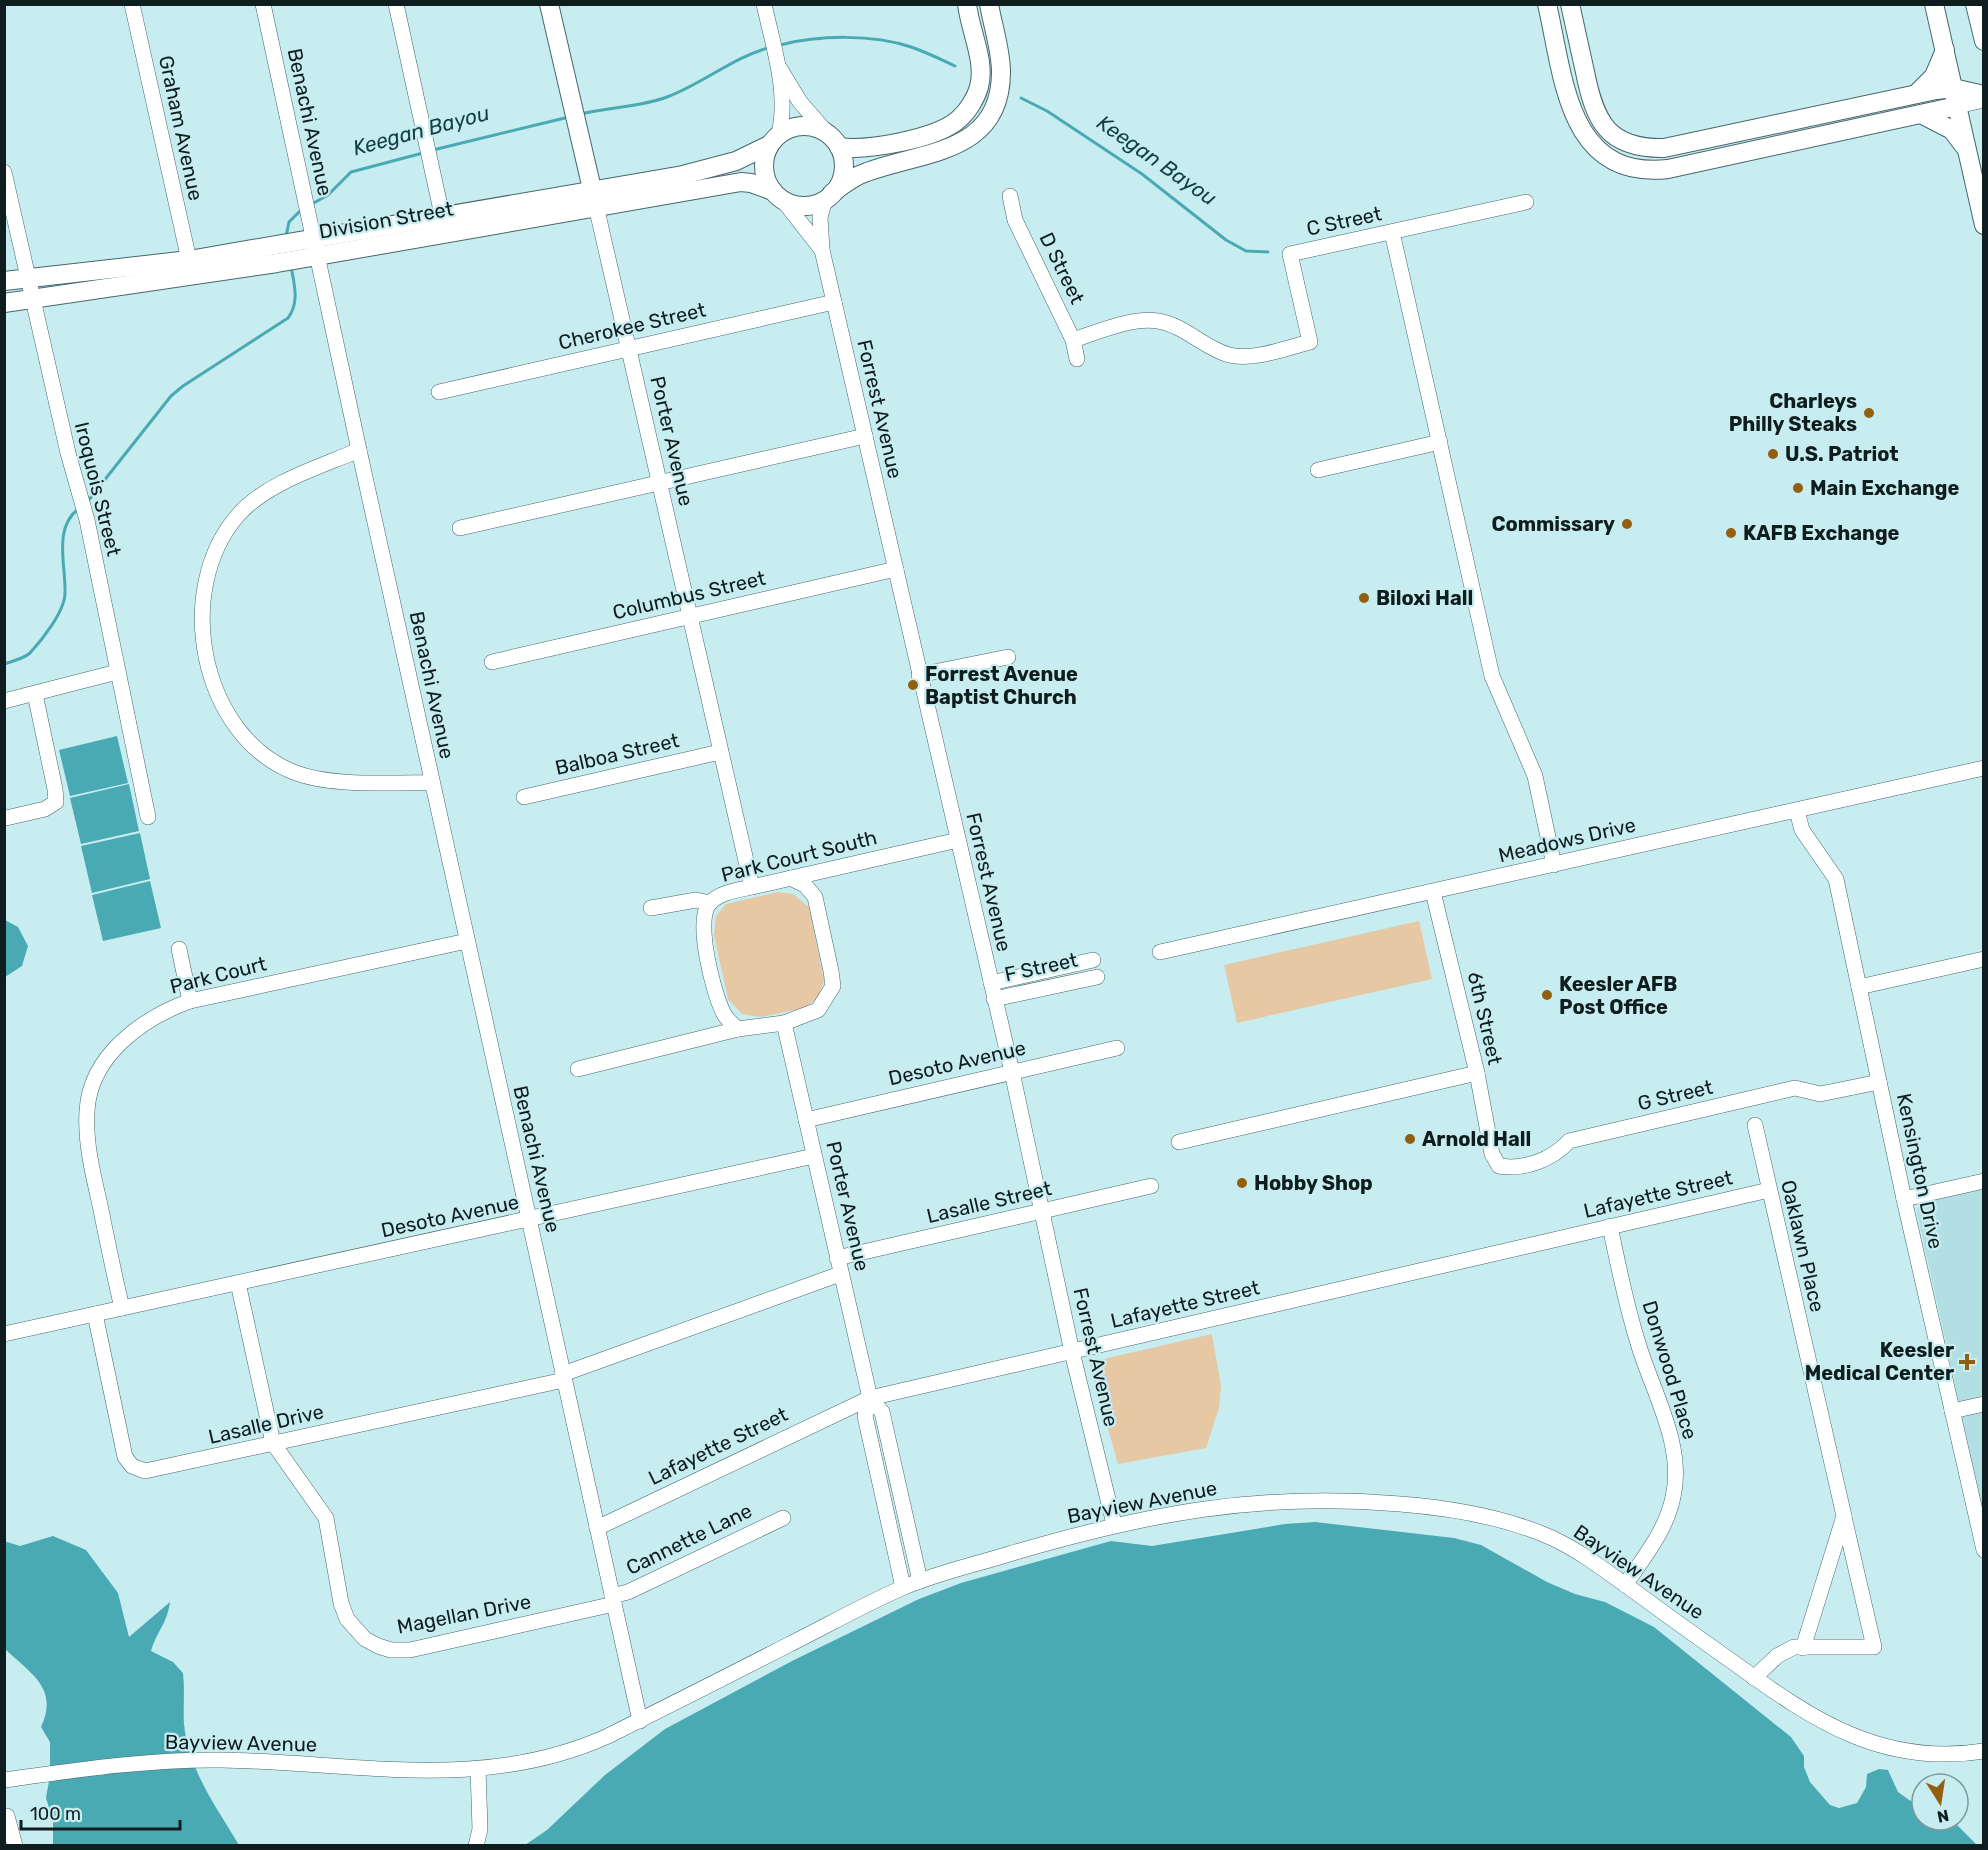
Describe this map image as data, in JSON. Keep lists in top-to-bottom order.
{
  "streets": {
    "main road": ["Division Street", "Porter Avenue"],
    "street": [
      "Benachi Avenue",
      "Graham Avenue",
      "C Street",
      "D Street",
      "Cherokee Street",
      "Forrest Avenue",
      "Iroquois Street",
      "Columbus Street",
      "Balboa Street",
      "Meadows Drive",
      "Park Court South",
      "F Street",
      "Park Court",
      "6th Street",
      "Desoto Avenue",
      "G Street",
      "Kensington Drive",
      "Lafayette Street",
      "Lasalle Street",
      "Oaklawn Place",
      "Donwood Place",
      "Lasalle Drive",
      "Bayview Avenue",
      "Cannette Lane",
      "Magellan Drive"
    ]
  },
  "crossings": [
    ["Benachi Avenue", "Division Street"],
    ["Benachi Avenue", "Park Court"],
    ["Benachi Avenue", "Desoto Avenue"],
    ["Benachi Avenue", "Lafayette Street"],
    ["Benachi Avenue", "Lasalle Drive"],
    ["Benachi Avenue", "Bayview Avenue"],
    ["Benachi Avenue", "Cannette Lane"],
    ["Benachi Avenue", "Magellan Drive"],
    ["Graham Avenue", "Division Street"],
    ["Division Street", "Forrest Avenue"],
    ["Division Street", "Porter Avenue"],
    ["Division Street", "Iroquois Street"],
    ["C Street", "D Street"],
    ["Cherokee Street", "Forrest Avenue"],
    ["Cherokee Street", "Porter Avenue"],
    ["Forrest Avenue", "Columbus Street"],
    ["Forrest Avenue", "Park Court South"],
    ["Forrest Avenue", "F Street"],
    ["Forrest Avenue", "Desoto Avenue"],
    ["Forrest Avenue", "Lafayette Street"],
    ["Forrest Avenue", "Lasalle Street"],
    ["Forrest Avenue", "Bayview Avenue"],
    ["Porter Avenue", "Columbus Street"],
    ["Porter Avenue", "Balboa Street"],
    ["Porter Avenue", "Park Court South"],
    ["Porter Avenue", "Desoto Avenue"],
    ["Porter Avenue", "Lafayette Street"],
    ["Porter Avenue", "Lasalle Street"],
    ["Porter Avenue", "Bayview Avenue"],
    ["Meadows Drive", "6th Street"],
    ["Meadows Drive", "Kensington Drive"],
    ["Park Court", "Desoto Avenue"],
    ["6th Street", "G Street"],
    ["Desoto Avenue", "Lasalle Drive"],
    ["G Street", "Kensington Drive"],
    ["Lafayette Street", "Oaklawn Place"],
    ["Lafayette Street", "Donwood Place"],
    ["Oaklawn Place", "Bayview Avenue"],
    ["Donwood Place", "Bayview Avenue"],
    ["Lasalle Drive", "Magellan Drive"],
    ["Cannette Lane", "Magellan Drive"]
  ],
  "water": ["Keegan Bayou"],
  "places": {
    "other": [
      "Charleys Philly Steaks",
      "U.S. Patriot",
      "Main Exchange",
      "Commissary",
      "KAFB Exchange",
      "Biloxi Hall",
      "Forrest Avenue Baptist Church",
      "Keesler AFB Post Office",
      "Arnold Hall",
      "Hobby Shop"
    ],
    "health": ["Keesler Medical Center"]
  },
  "scale_bar": "100 m",
  "north": "bottom"
}
